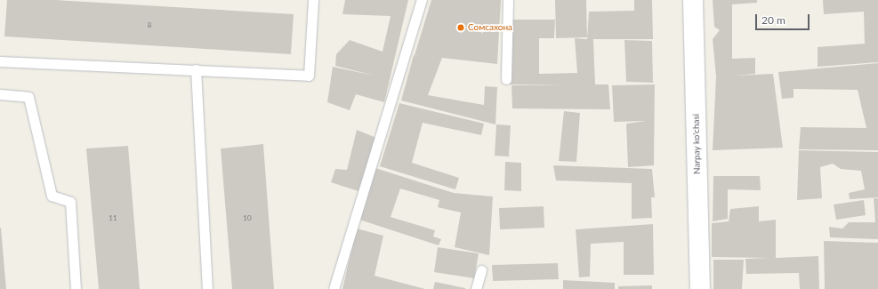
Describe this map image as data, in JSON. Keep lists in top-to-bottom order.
{
  "streets": {
    "main road": ["Narpay ko'chasi"]
  },
  "places": ["Сомсахона"],
  "house_numbers": ["8", "11", "10"],
  "scale_bar": "20 m"
}
